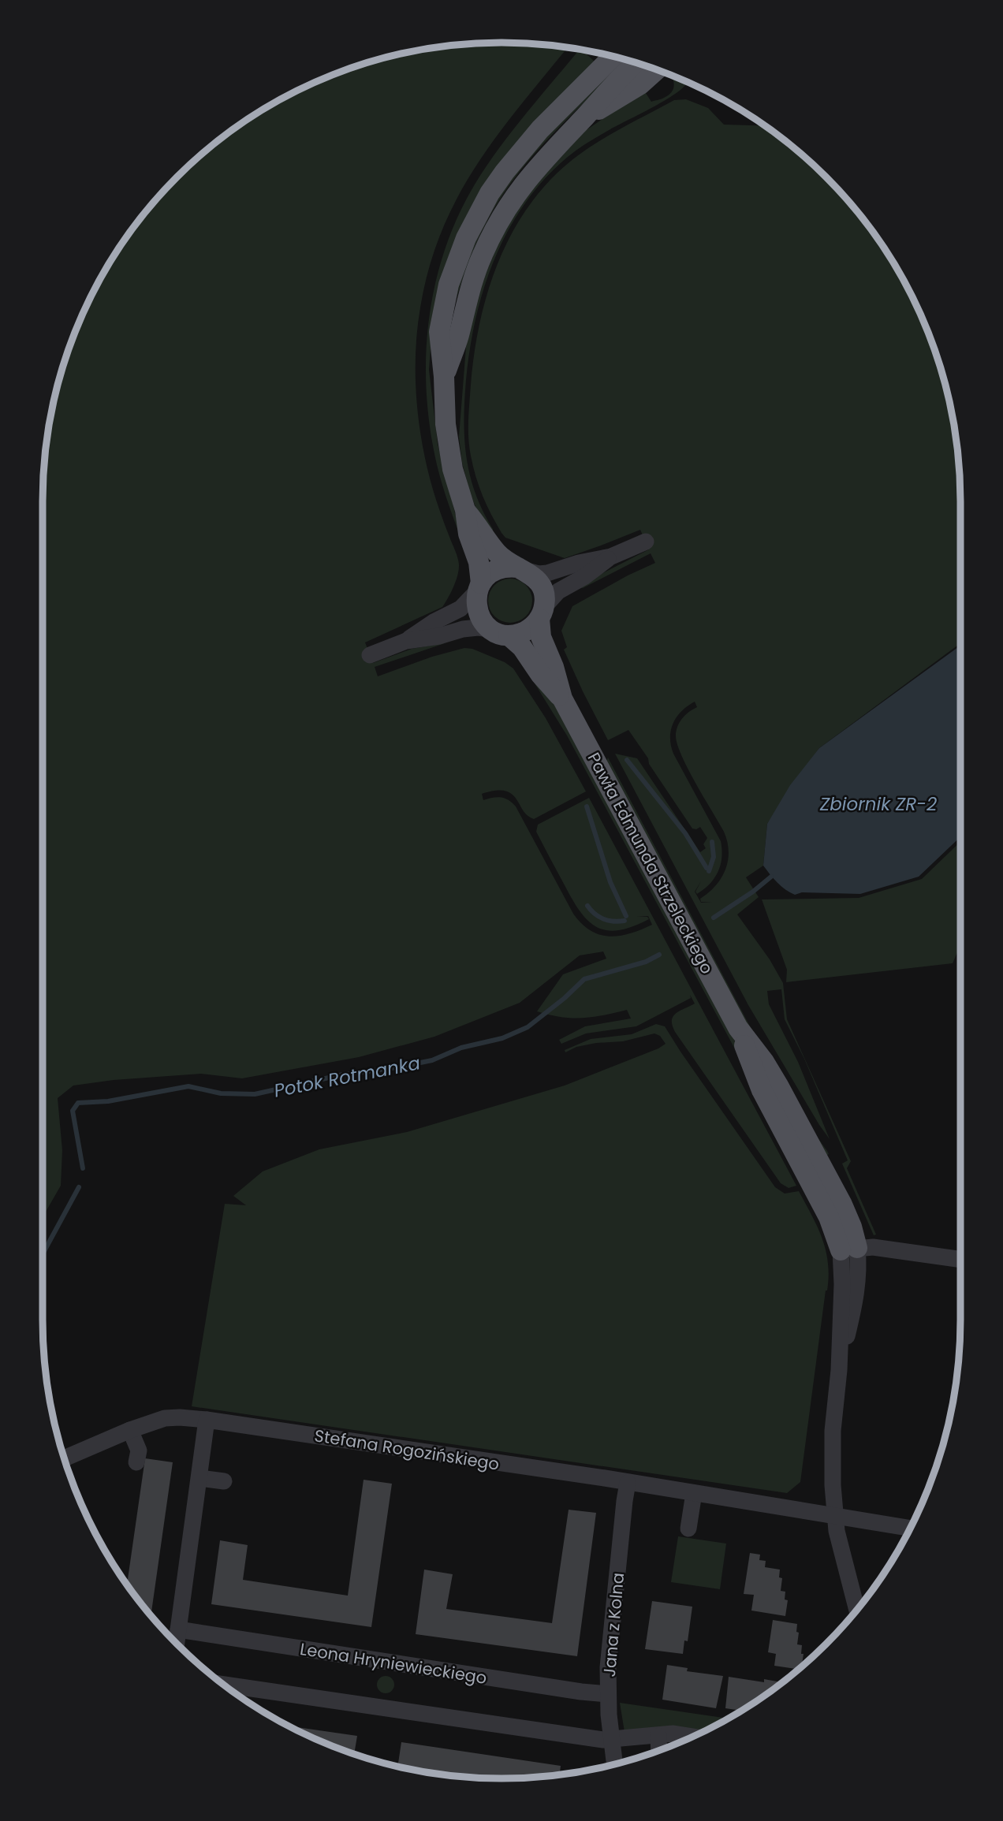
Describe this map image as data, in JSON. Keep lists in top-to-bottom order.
{
  "streets": {
    "main road": ["Pawła Edmunda Strzeleckiego"],
    "street": ["Stefana Rogozińskiego", "Jana z Kolna", "Leona Hryniewieckiego"]
  },
  "crossings": [
    ["Pawła Edmunda Strzeleckiego", "Stefana Rogozińskiego"],
    ["Stefana Rogozińskiego", "Jana z Kolna"],
    ["Jana z Kolna", "Leona Hryniewieckiego"]
  ],
  "water": ["Zbiornik ZR-2", "Potok Rotmanka"]
}
